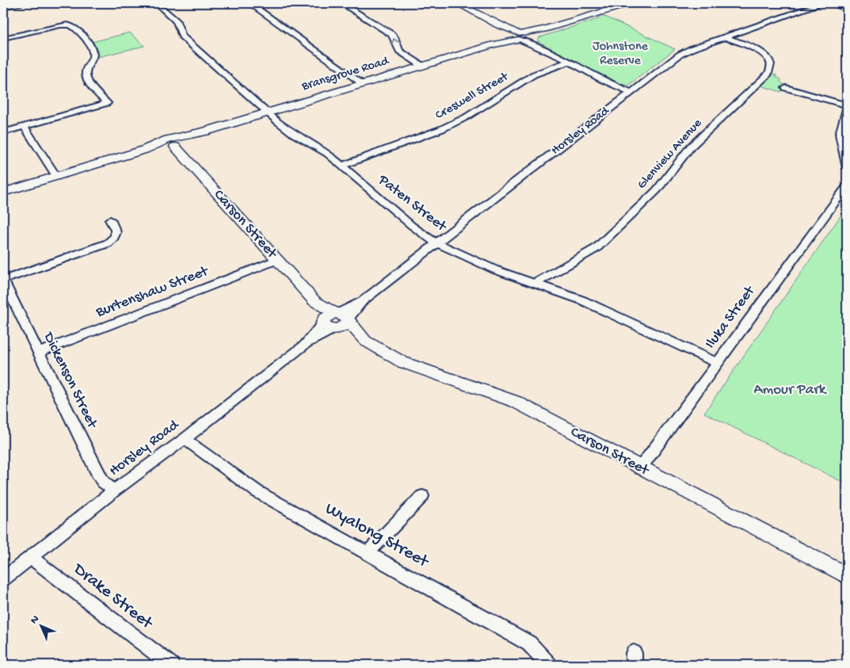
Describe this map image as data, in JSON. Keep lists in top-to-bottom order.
{
  "streets": {
    "main road": ["Bransgrove Road"],
    "street": [
      "Creswell Street",
      "Horsley Road",
      "Glenview Avenue",
      "Paten Street",
      "Carson Street",
      "Burtenshaw Street",
      "Iluka Street",
      "Dickenson Street",
      "Wyalong Street",
      "Drake Street"
    ]
  },
  "crossings": [
    ["Bransgrove Road", "Paten Street"],
    ["Bransgrove Road", "Carson Street"],
    ["Creswell Street", "Paten Street"],
    ["Horsley Road", "Glenview Avenue"],
    ["Horsley Road", "Paten Street"],
    ["Horsley Road", "Carson Street"],
    ["Horsley Road", "Dickenson Street"],
    ["Horsley Road", "Wyalong Street"],
    ["Horsley Road", "Drake Street"],
    ["Glenview Avenue", "Paten Street"],
    ["Paten Street", "Iluka Street"],
    ["Carson Street", "Burtenshaw Street"],
    ["Carson Street", "Iluka Street"],
    ["Burtenshaw Street", "Dickenson Street"]
  ],
  "parks": ["Johnstone Reserve", "Amour Park"],
  "north": "top left"
}
